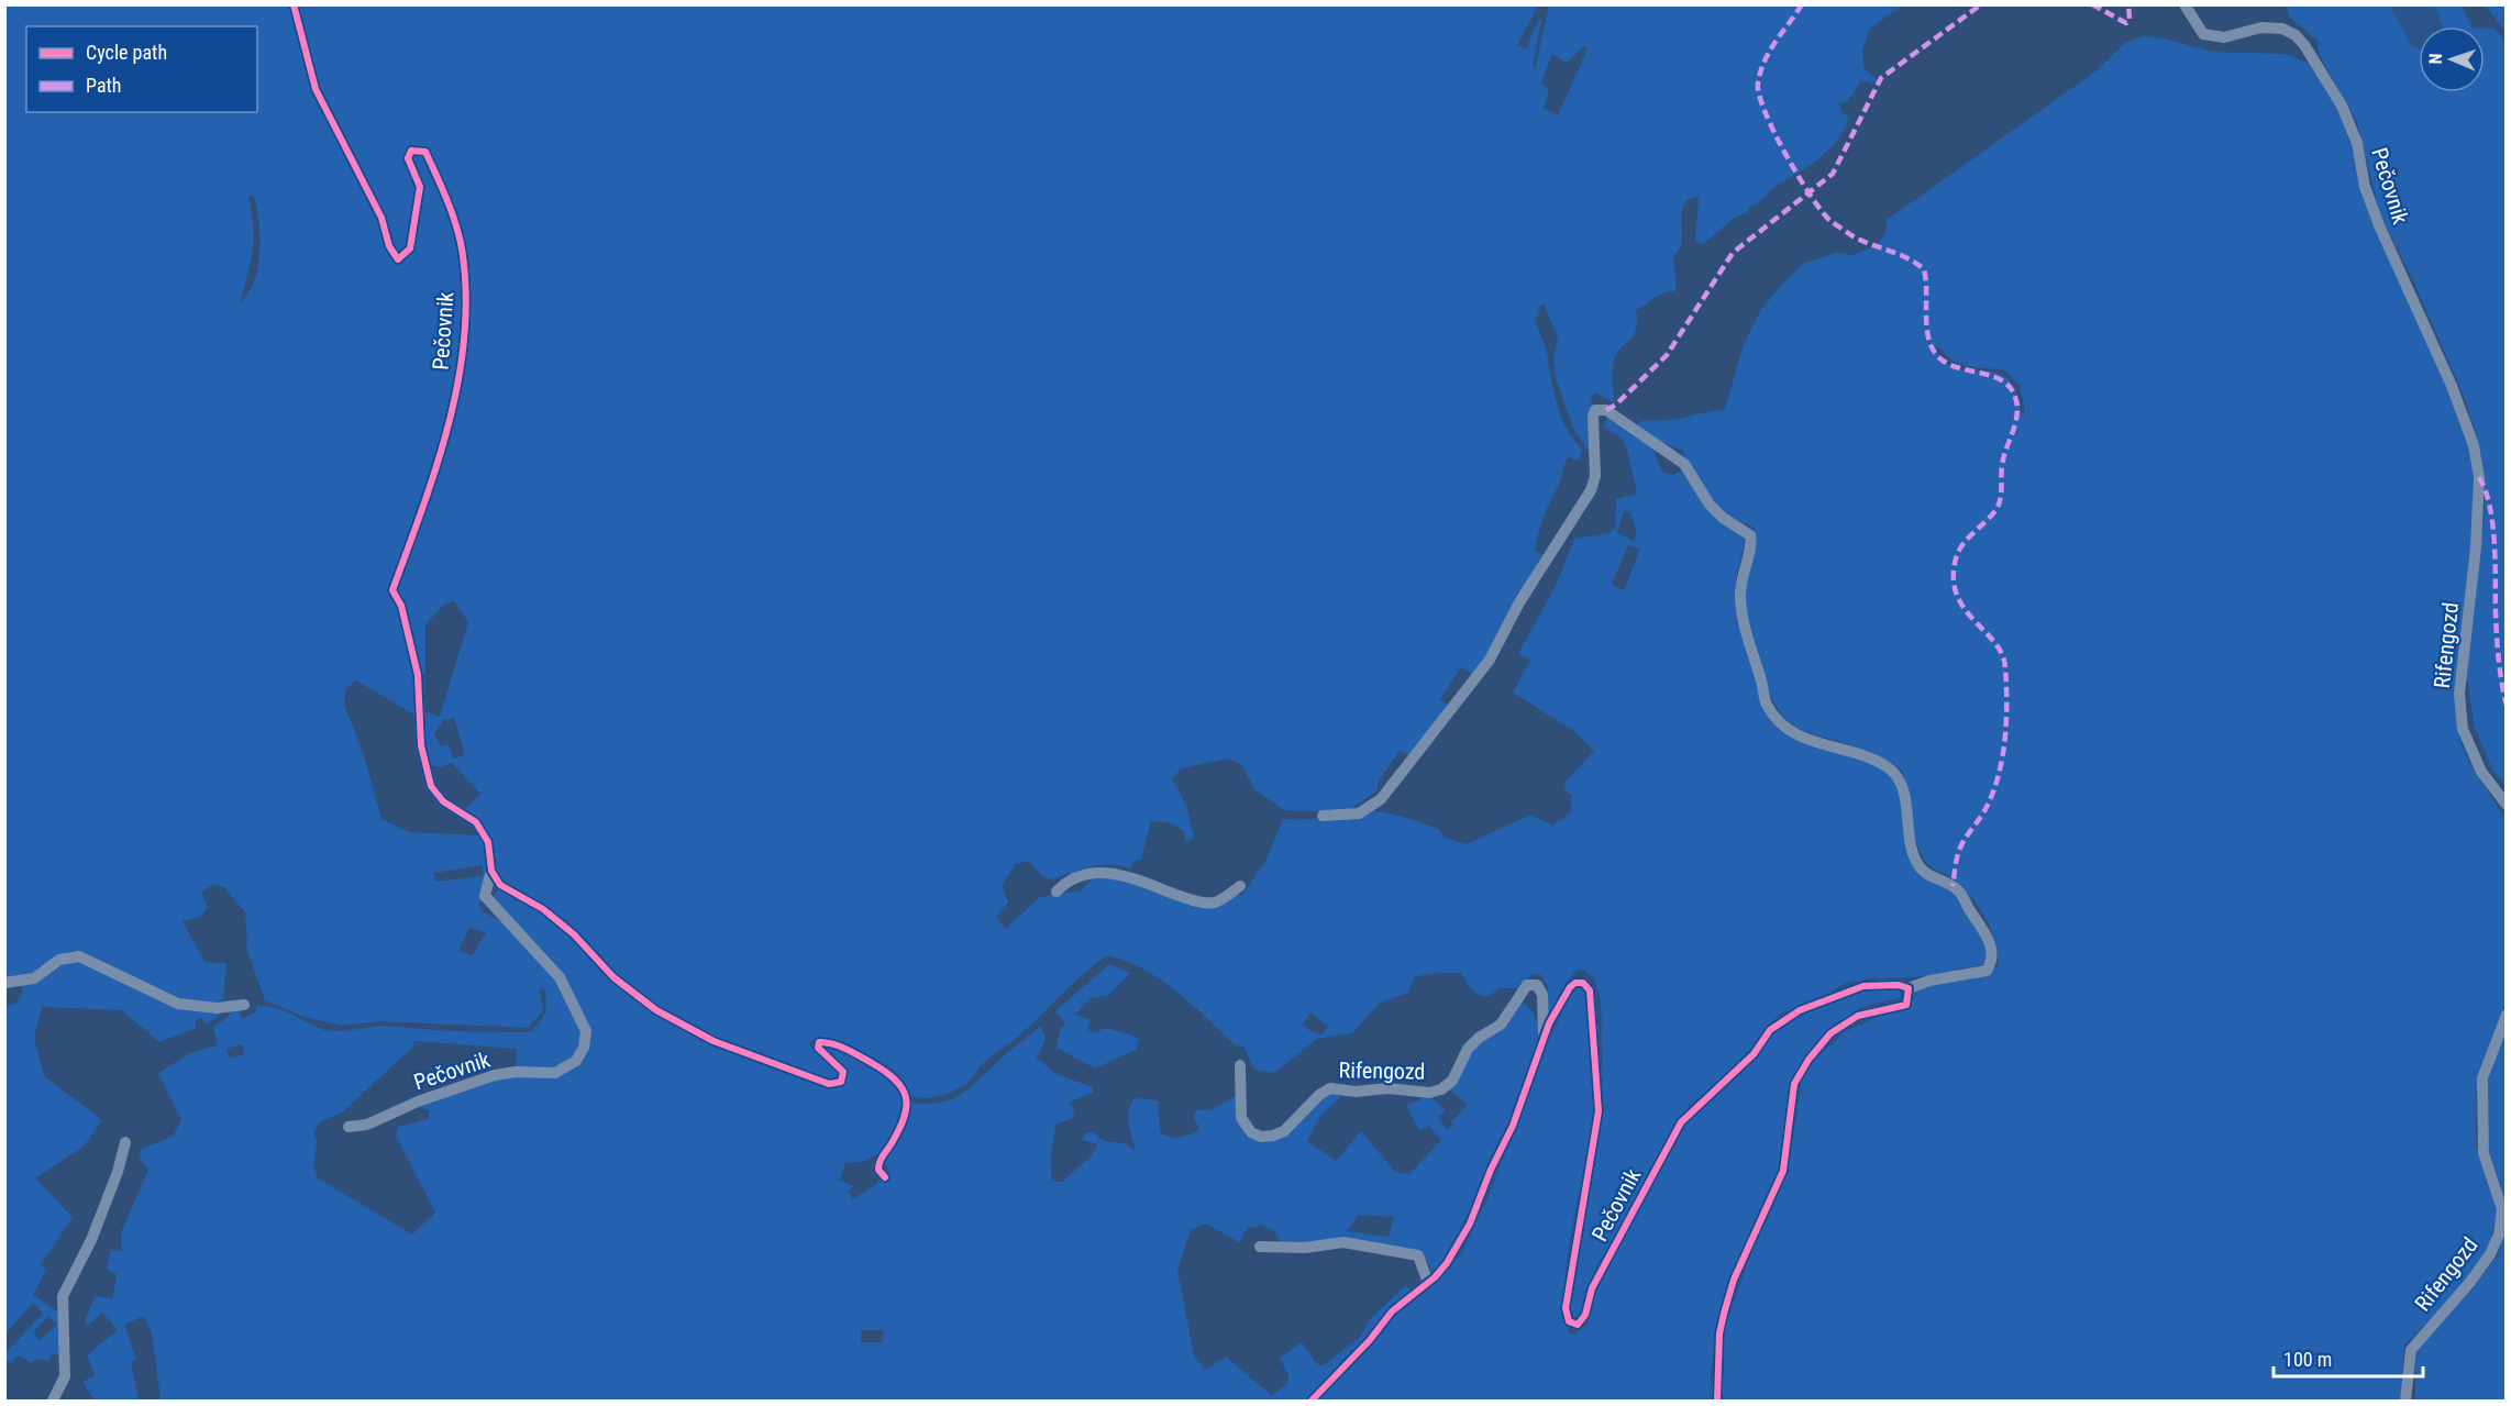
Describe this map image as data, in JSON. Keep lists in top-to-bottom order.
{
  "streets": {
    "street": ["Pečovnik", "Rifengozd"]
  },
  "crossings": [
    ["Pečovnik", "Rifengozd"]
  ],
  "legend": ["Cycle path", "Path"],
  "scale_bar": "100 m",
  "north": "left"
}
